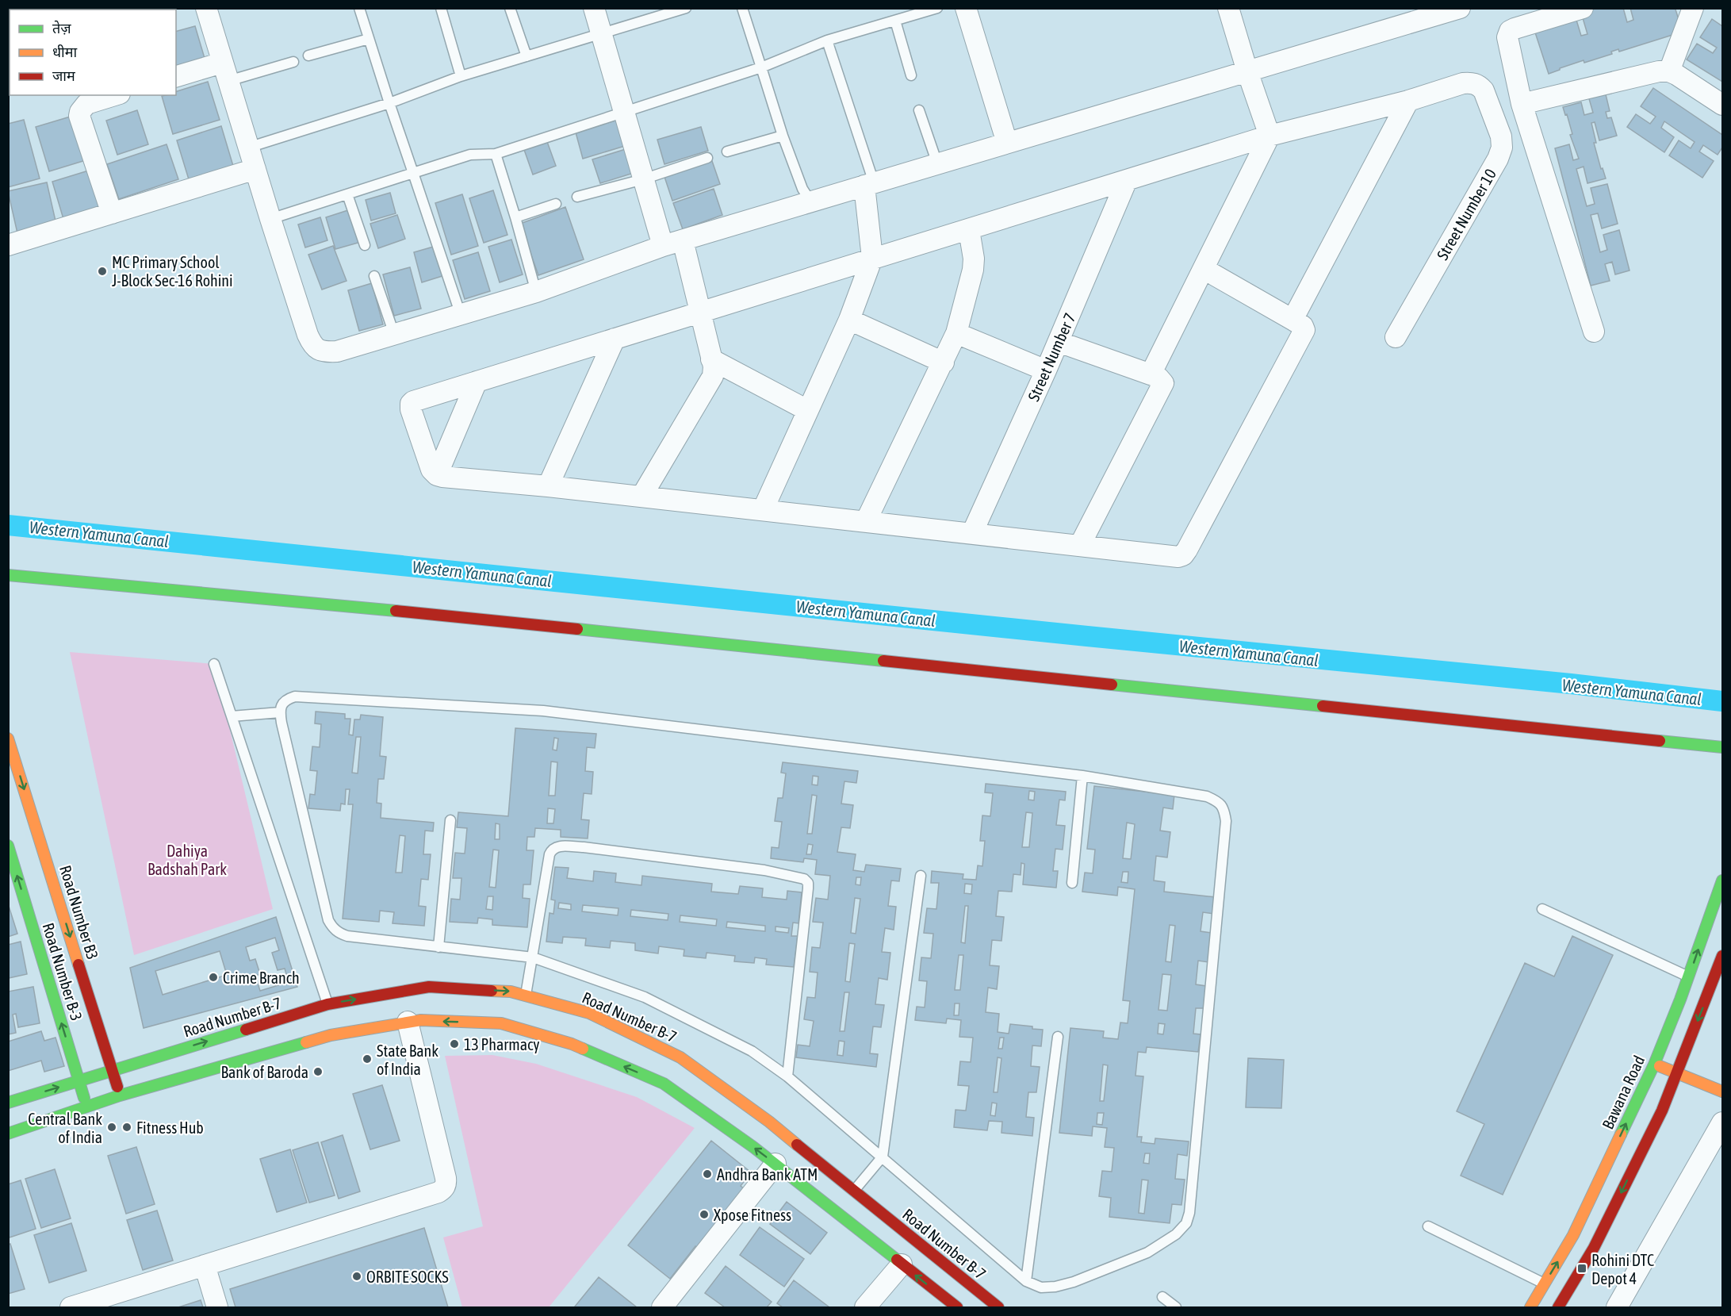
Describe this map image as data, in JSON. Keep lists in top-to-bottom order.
{
  "streets": {
    "street": [
      "Street Number 10",
      "Street Number 7",
      "Road Number B3",
      "Road Number B-3",
      "Road Number B-7",
      "Bawana Road"
    ]
  },
  "crossings": [
    ["Road Number B3", "Road Number B-7"],
    ["Road Number B-3", "Road Number B-7"]
  ],
  "one_way": ["Road Number B3", "Road Number B-3"],
  "water": ["Western Yamuna Canal"],
  "parks": ["Dahiya Badshah Park"],
  "places": {
    "other": [
      "MC Primary School J-Block Sec-16 Rohini",
      "Crime Branch",
      "13 Pharmacy",
      "State Bank of India",
      "Bank of Baroda",
      "Central Bank of India",
      "Fitness Hub",
      "Andhra Bank ATM",
      "Xpose Fitness",
      "ORBITE SOCKS"
    ],
    "transit": ["Rohini DTC Depot 4"]
  },
  "legend": ["तेज़", "धीमा", "जाम"]
}
